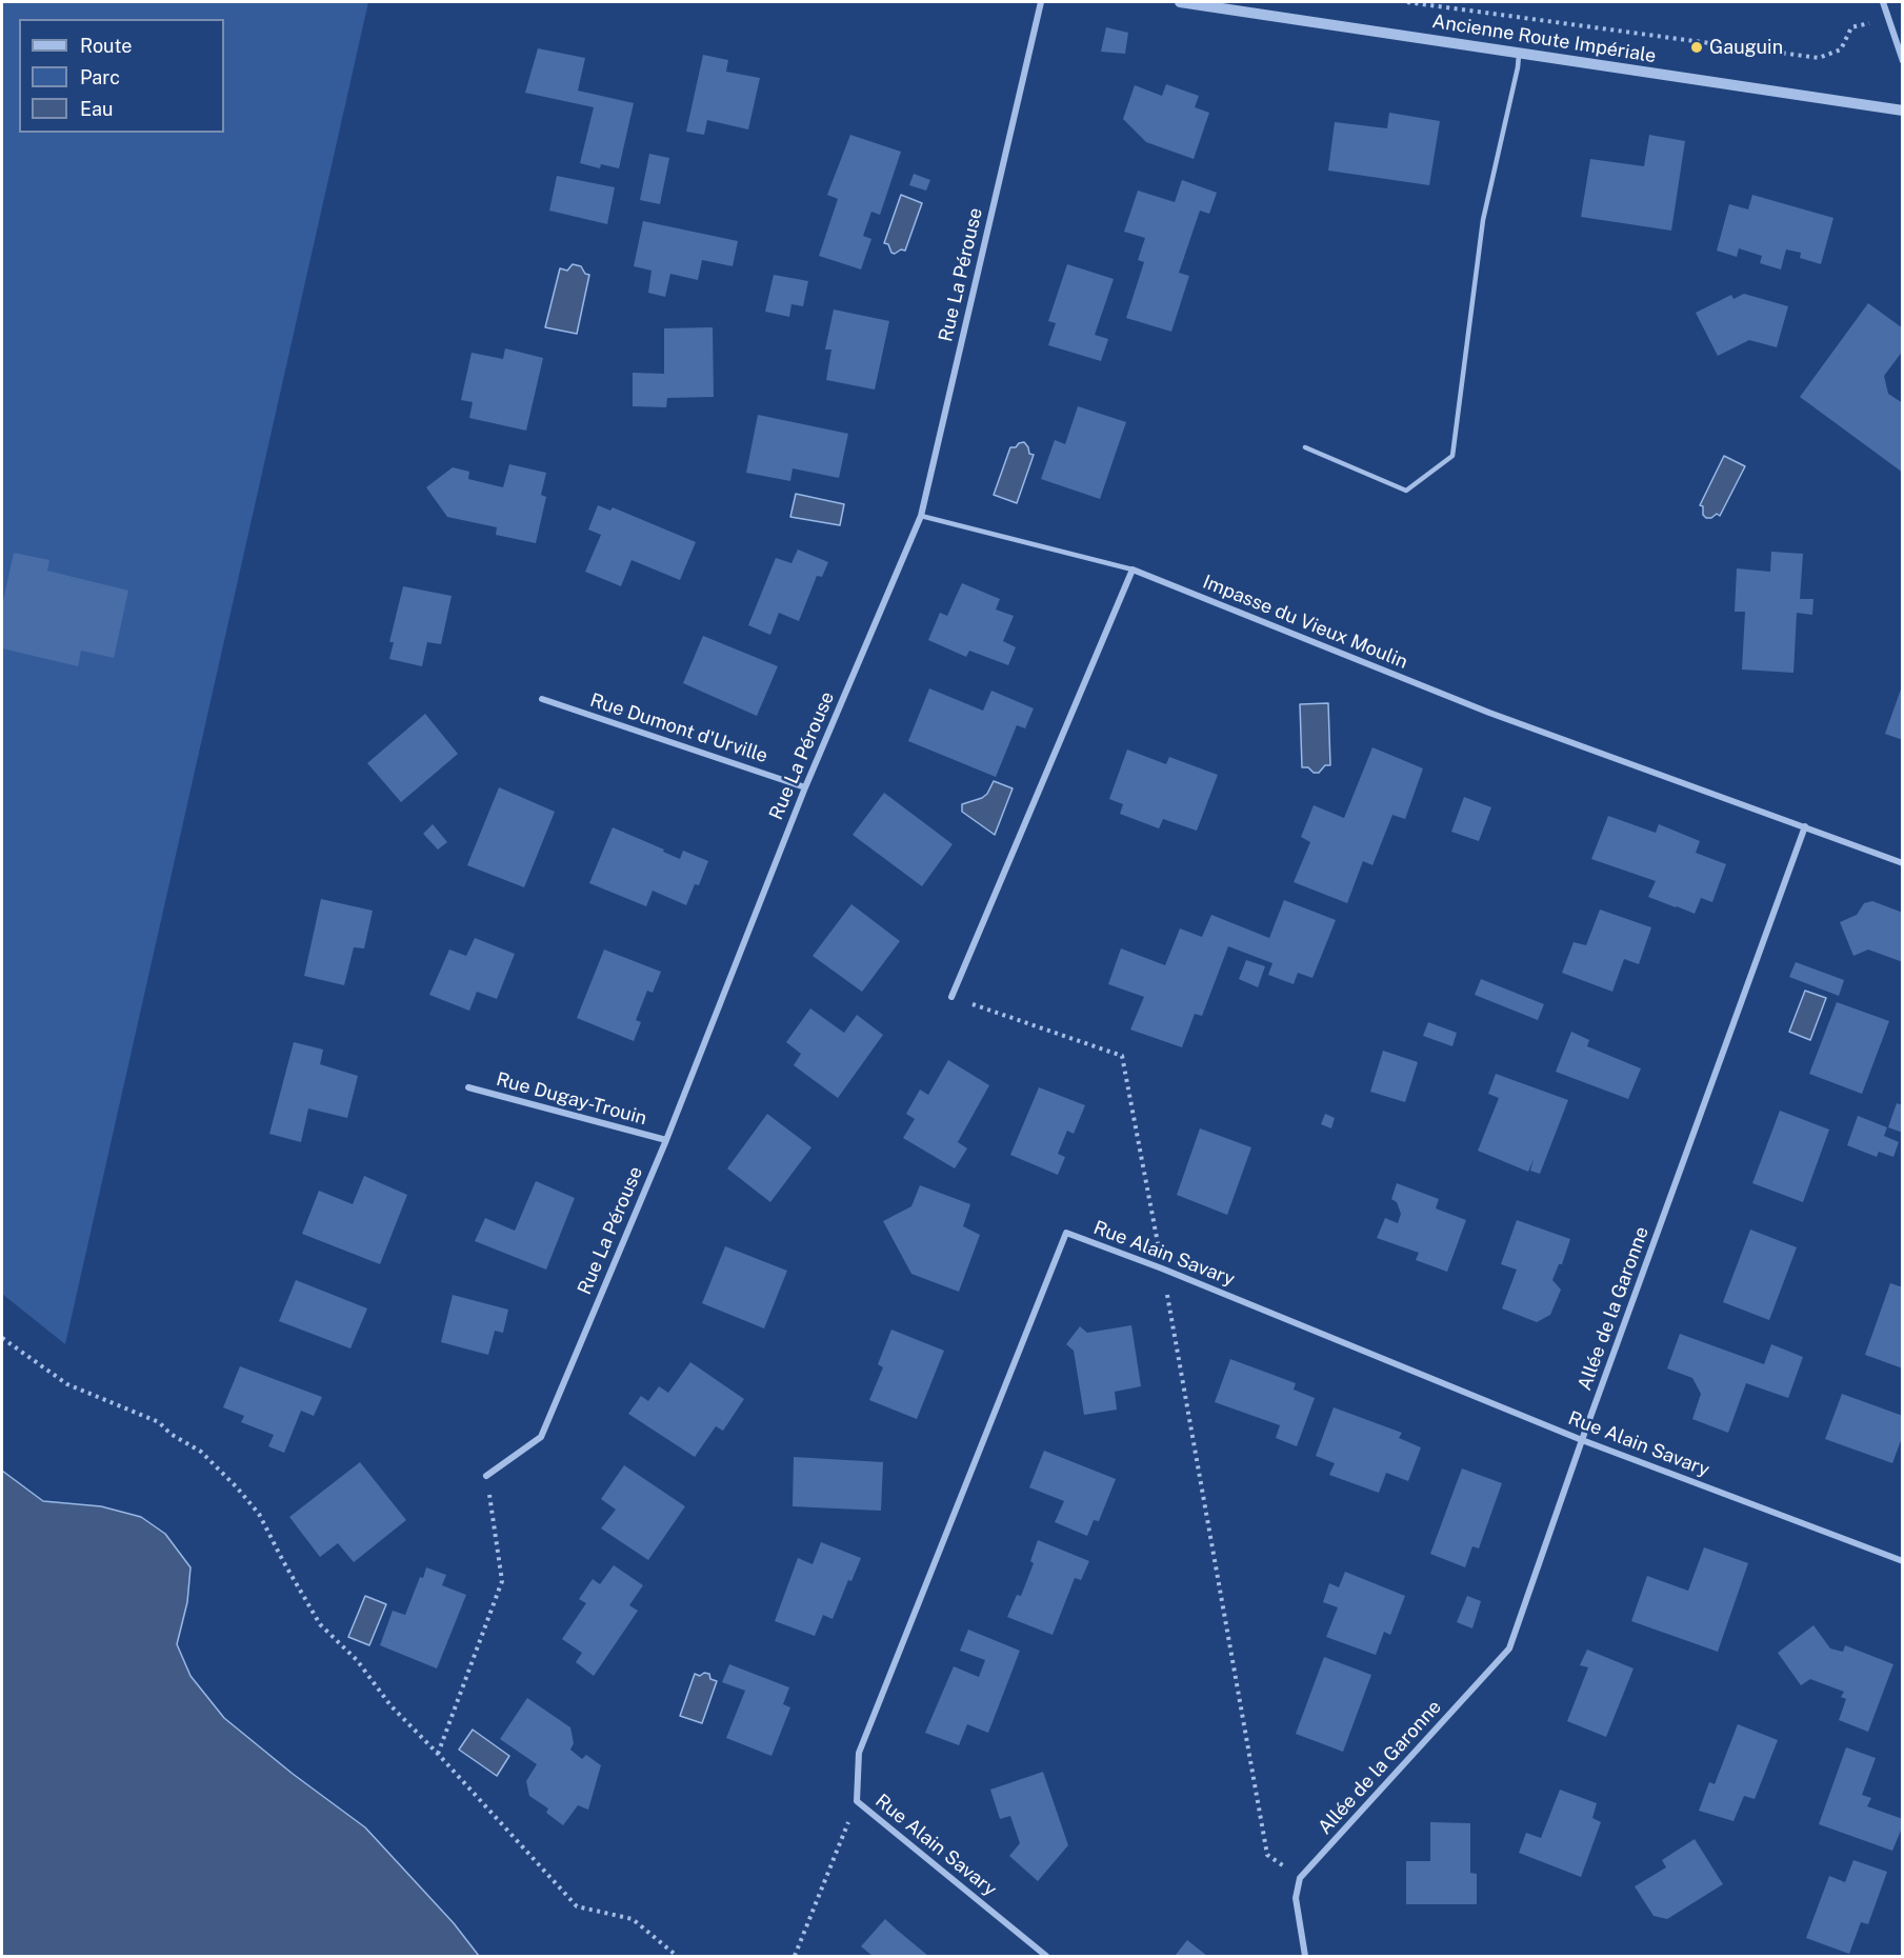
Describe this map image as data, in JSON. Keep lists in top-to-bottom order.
{
  "streets": {
    "street": [
      "Ancienne Route Impériale",
      "Rue La Pérouse",
      "Impasse du Vieux Moulin",
      "Rue Dumont d'Urville",
      "Rue Dugay-Trouin",
      "Rue Alain Savary",
      "Allée de la Garonne"
    ]
  },
  "crossings": [
    ["Rue La Pérouse", "Rue Dumont d'Urville"],
    ["Rue La Pérouse", "Rue Dugay-Trouin"],
    ["Impasse du Vieux Moulin", "Allée de la Garonne"],
    ["Rue Alain Savary", "Allée de la Garonne"]
  ],
  "places": ["Gauguin"],
  "legend": ["Route", "Parc", "Eau"]
}
